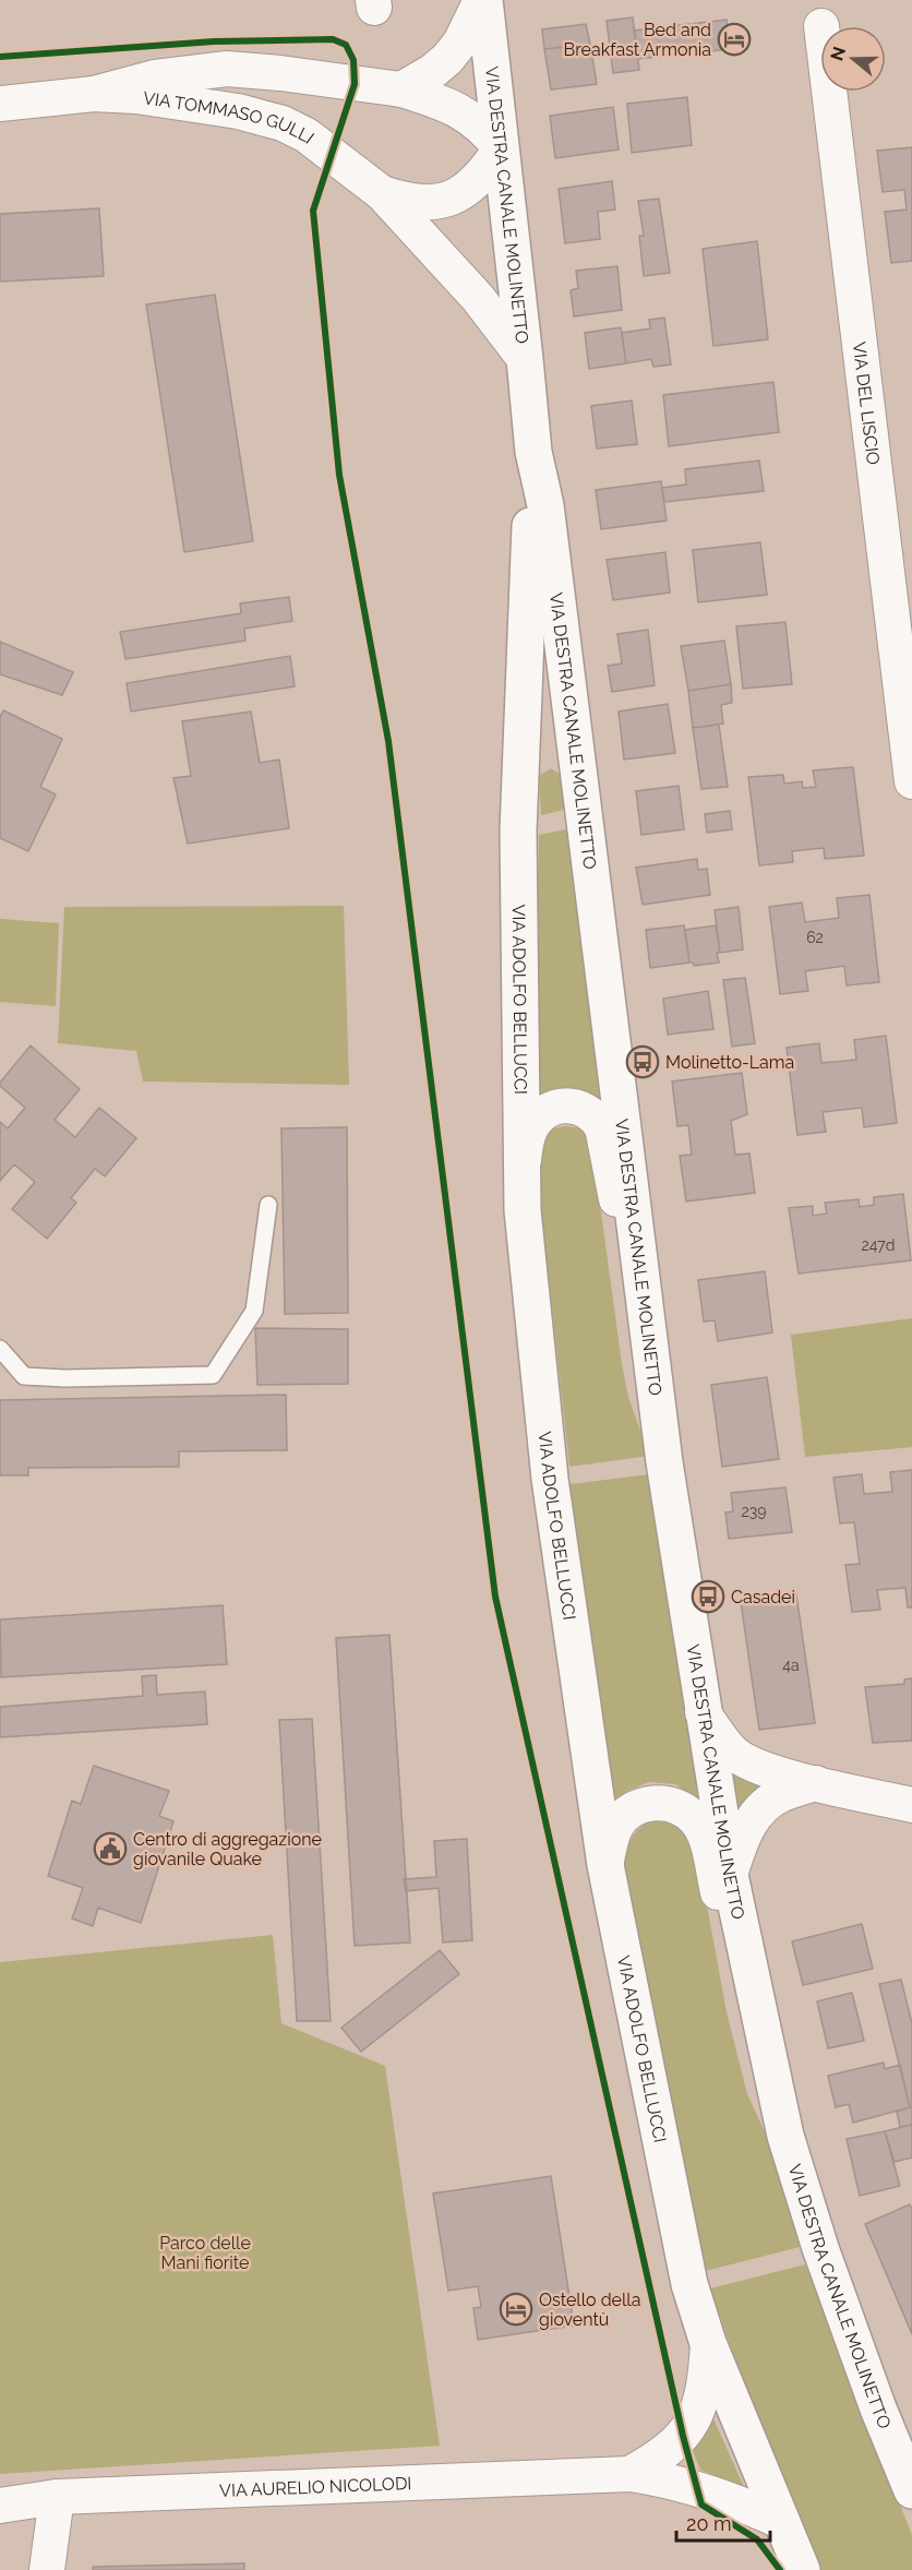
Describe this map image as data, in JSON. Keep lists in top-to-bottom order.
{
  "streets": {
    "street": [
      "VIA TOMMASO GULLI",
      "VIA DESTRA CANALE MOLINETTO",
      "VIA DEL LISCIO",
      "VIA ADOLFO BELLUCCI",
      "VIA AURELIO NICOLODI"
    ]
  },
  "crossings": [
    ["VIA TOMMASO GULLI", "VIA DESTRA CANALE MOLINETTO"],
    ["VIA DESTRA CANALE MOLINETTO", "VIA ADOLFO BELLUCCI"],
    ["VIA ADOLFO BELLUCCI", "VIA AURELIO NICOLODI"]
  ],
  "parks": ["Parco delle Mani fiorite"],
  "places": {
    "hotel": ["Bed and Breakfast Armonia", "Ostello della gioventù"],
    "bus stop": ["Molinetto-Lama", "Casadei"],
    "public building": ["Centro di aggregazione giovanile Quake"]
  },
  "house_numbers": [
    "62",
    "247d",
    "239",
    "4a"
  ],
  "scale_bar": "20 m",
  "north": "left"
}
